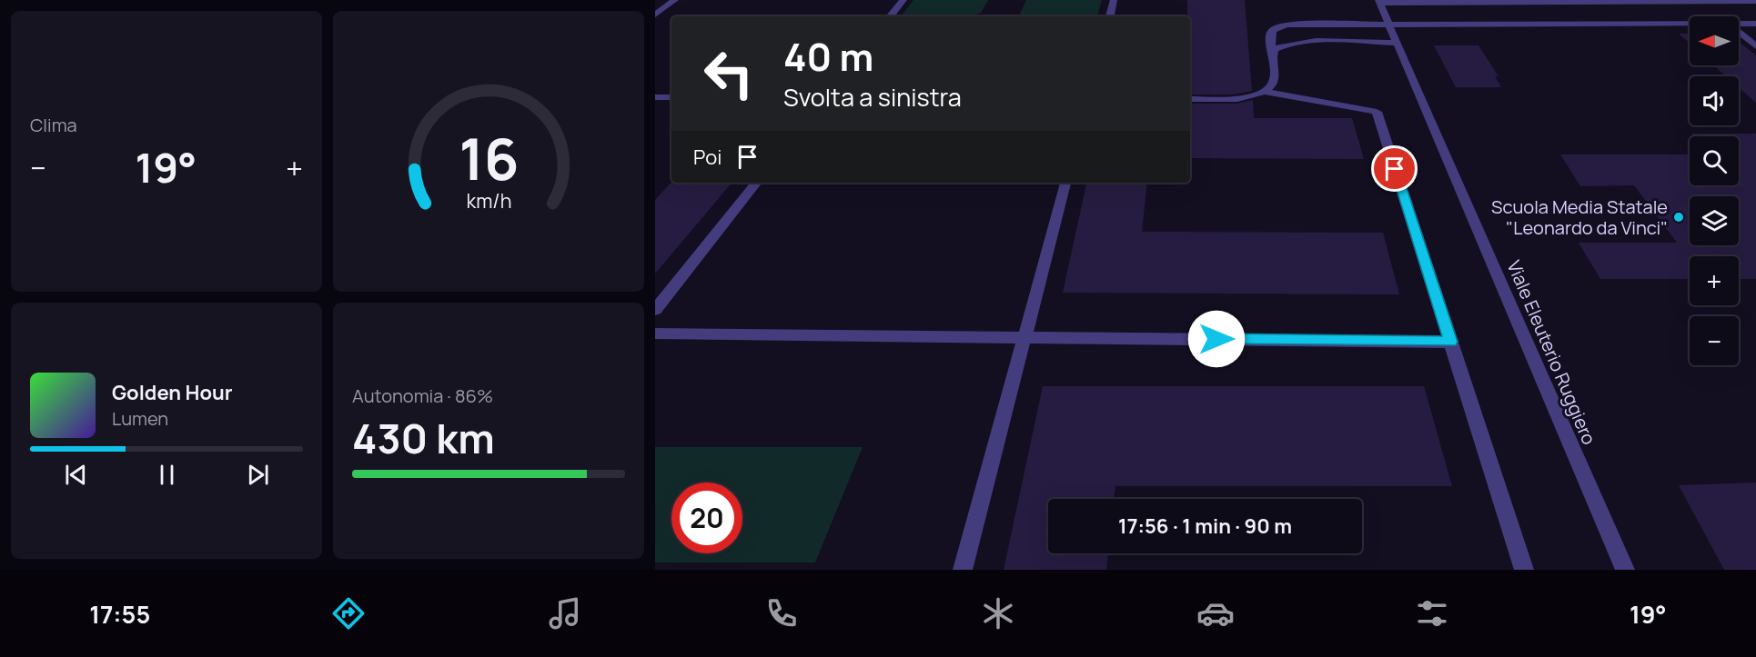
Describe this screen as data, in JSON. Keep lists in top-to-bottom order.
{
  "streets": {
    "street": ["Viale Eleuterio Ruggiero"]
  },
  "places": ["Scuola Media Statale \"Leonardo da Vinci\""],
  "north": "left",
  "page": {
    "tile": [
      "Clima",
      ["Autonomia · 86%", "430 km"]
    ],
    "map_buttons": ["+", "−"],
    "turn": ["40 m", "Svolta a sinistra"],
    "then": "Poi",
    "heat": ["−", "19°", "+"],
    "song": ["Golden Hour", "Lumen"],
    "limit": "20",
    "trip": "17:56 · 1 min · 90 m",
    "tabs": ["17:55", "19°"],
    "gauge": ["16", "km/h"]
  }
}
